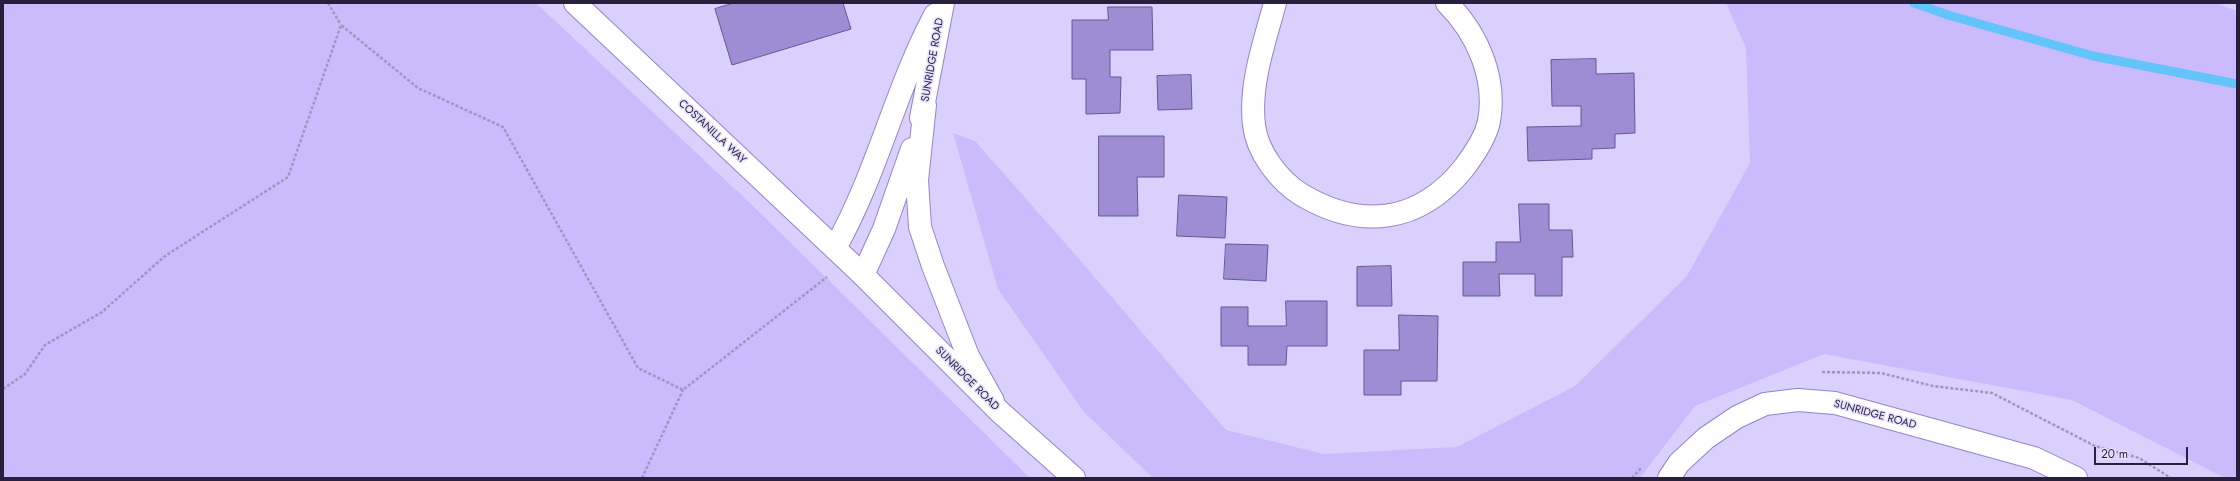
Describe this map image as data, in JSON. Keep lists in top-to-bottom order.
{
  "streets": {
    "street": ["SUNRIDGE ROAD", "COSTANILLA WAY"]
  },
  "crossings": [
    ["SUNRIDGE ROAD", "COSTANILLA WAY"]
  ],
  "scale_bar": "20 m"
}
